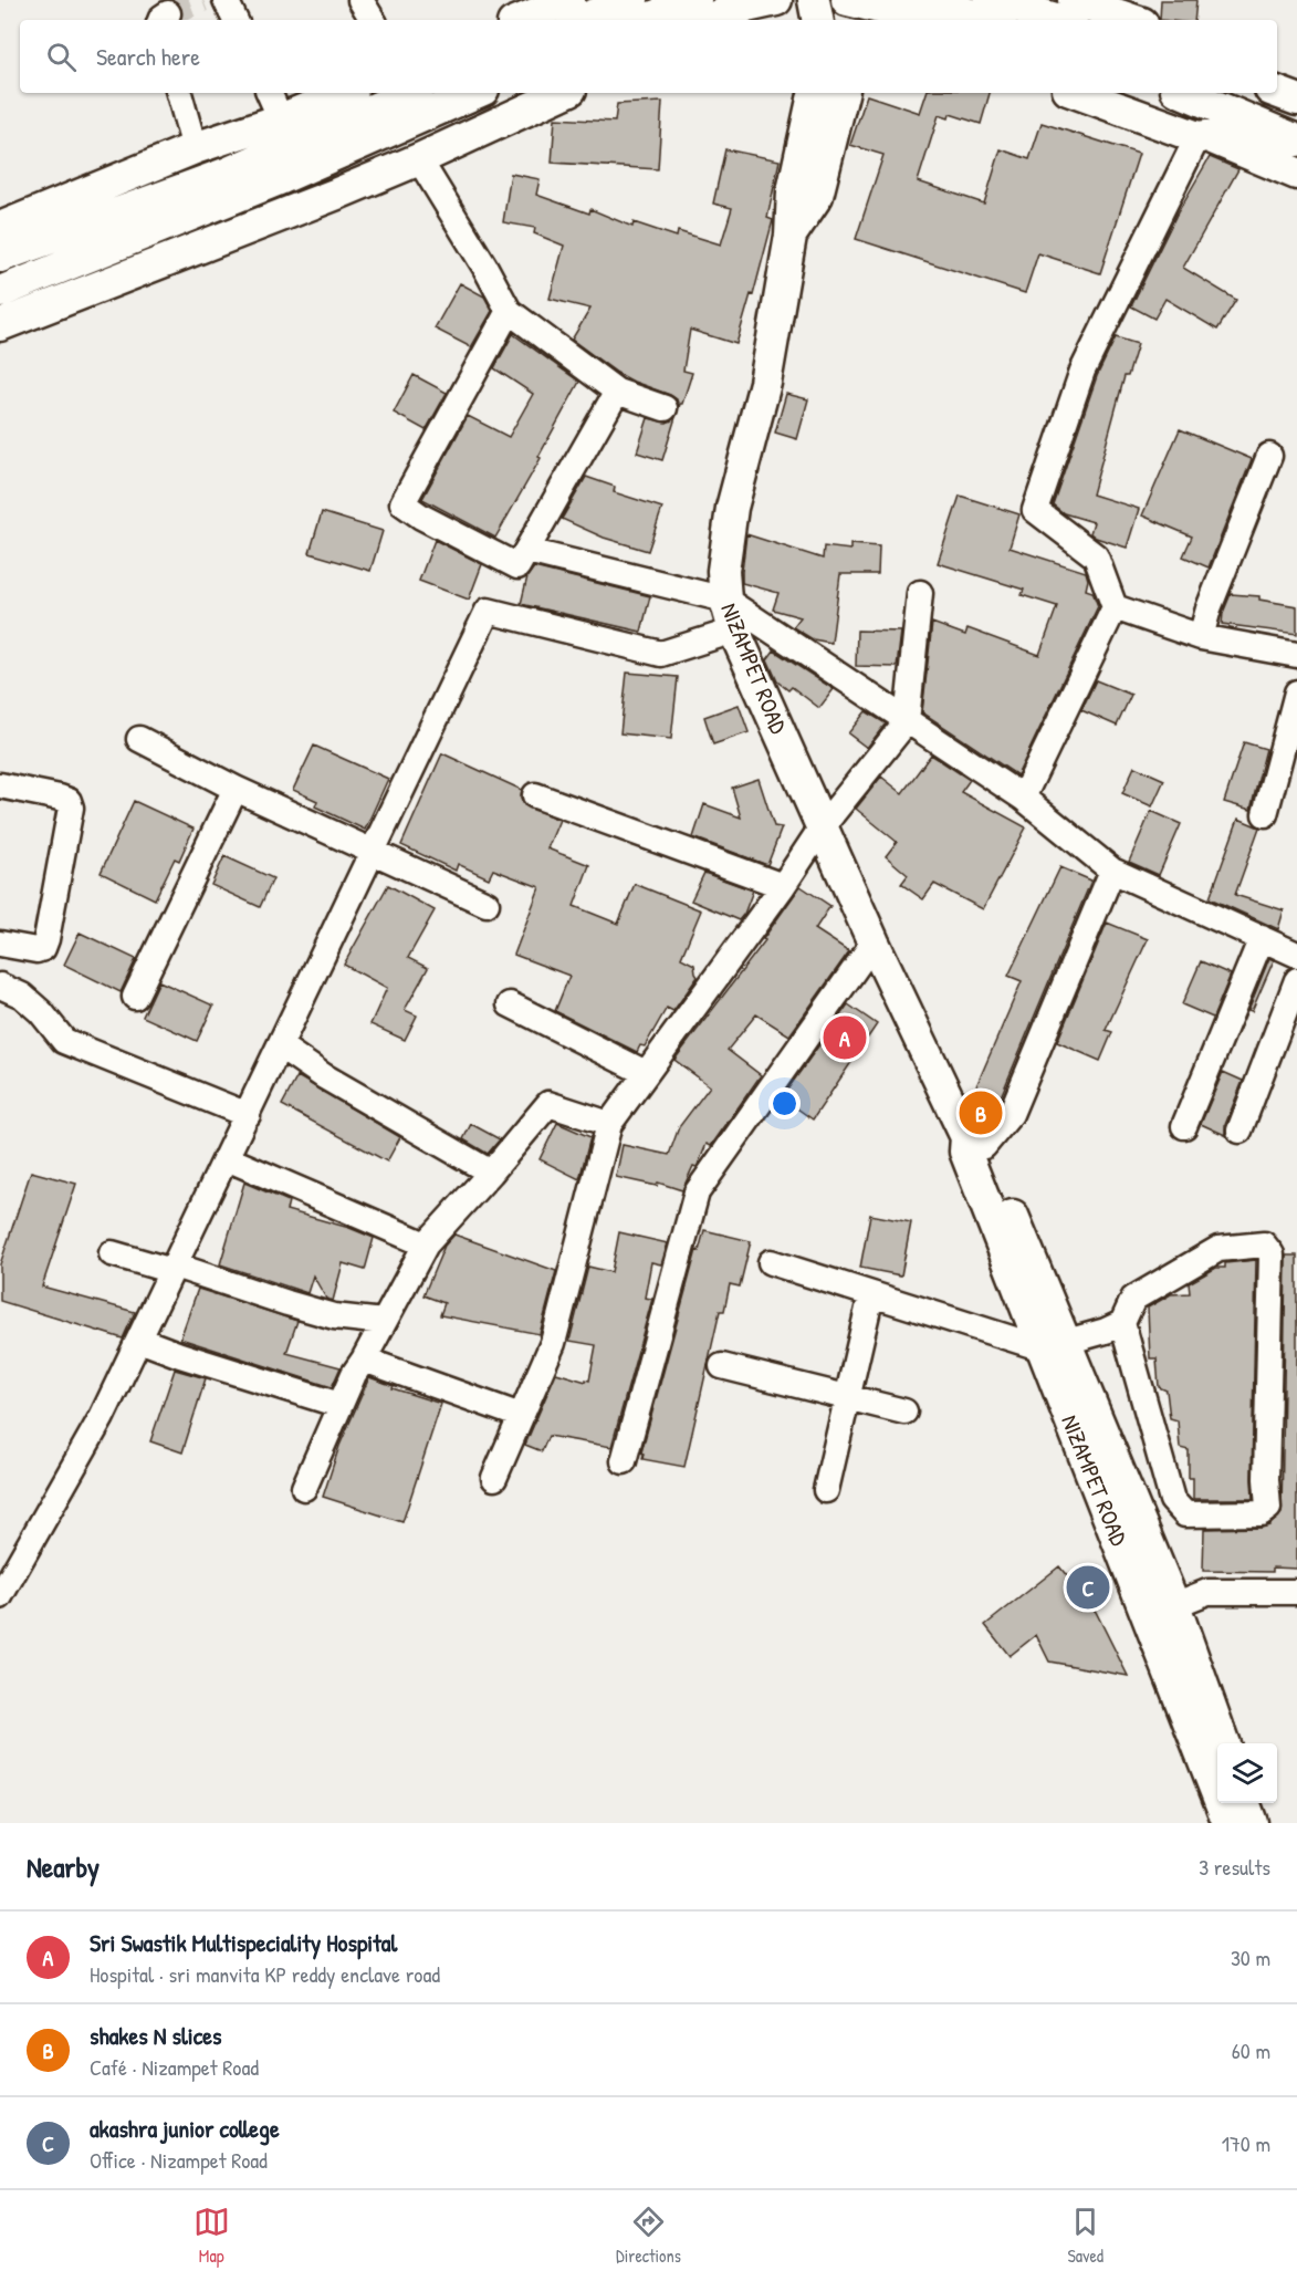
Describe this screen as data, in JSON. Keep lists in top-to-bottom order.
{
  "streets": {
    "main road": ["NIZAMPET ROAD"]
  },
  "page": {
    "search": "Search here",
    "pins": ["A", "B", "C"],
    "heading": ["Nearby", "3 results"],
    "list": [
      {
        "mark": "A",
        "name": "Sri Swastik Multispeciality Hospital",
        "note": "Hospital · sri manvita KP reddy enclave road",
        "value": "30 m"
      },
      {
        "mark": "B",
        "name": "shakes N slices",
        "note": "Café · Nizampet Road",
        "value": "60 m"
      },
      {
        "mark": "C",
        "name": "akashra junior college",
        "note": "Office · Nizampet Road",
        "value": "170 m"
      }
    ],
    "nav": ["Map", "Directions", "Saved"]
  }
}
